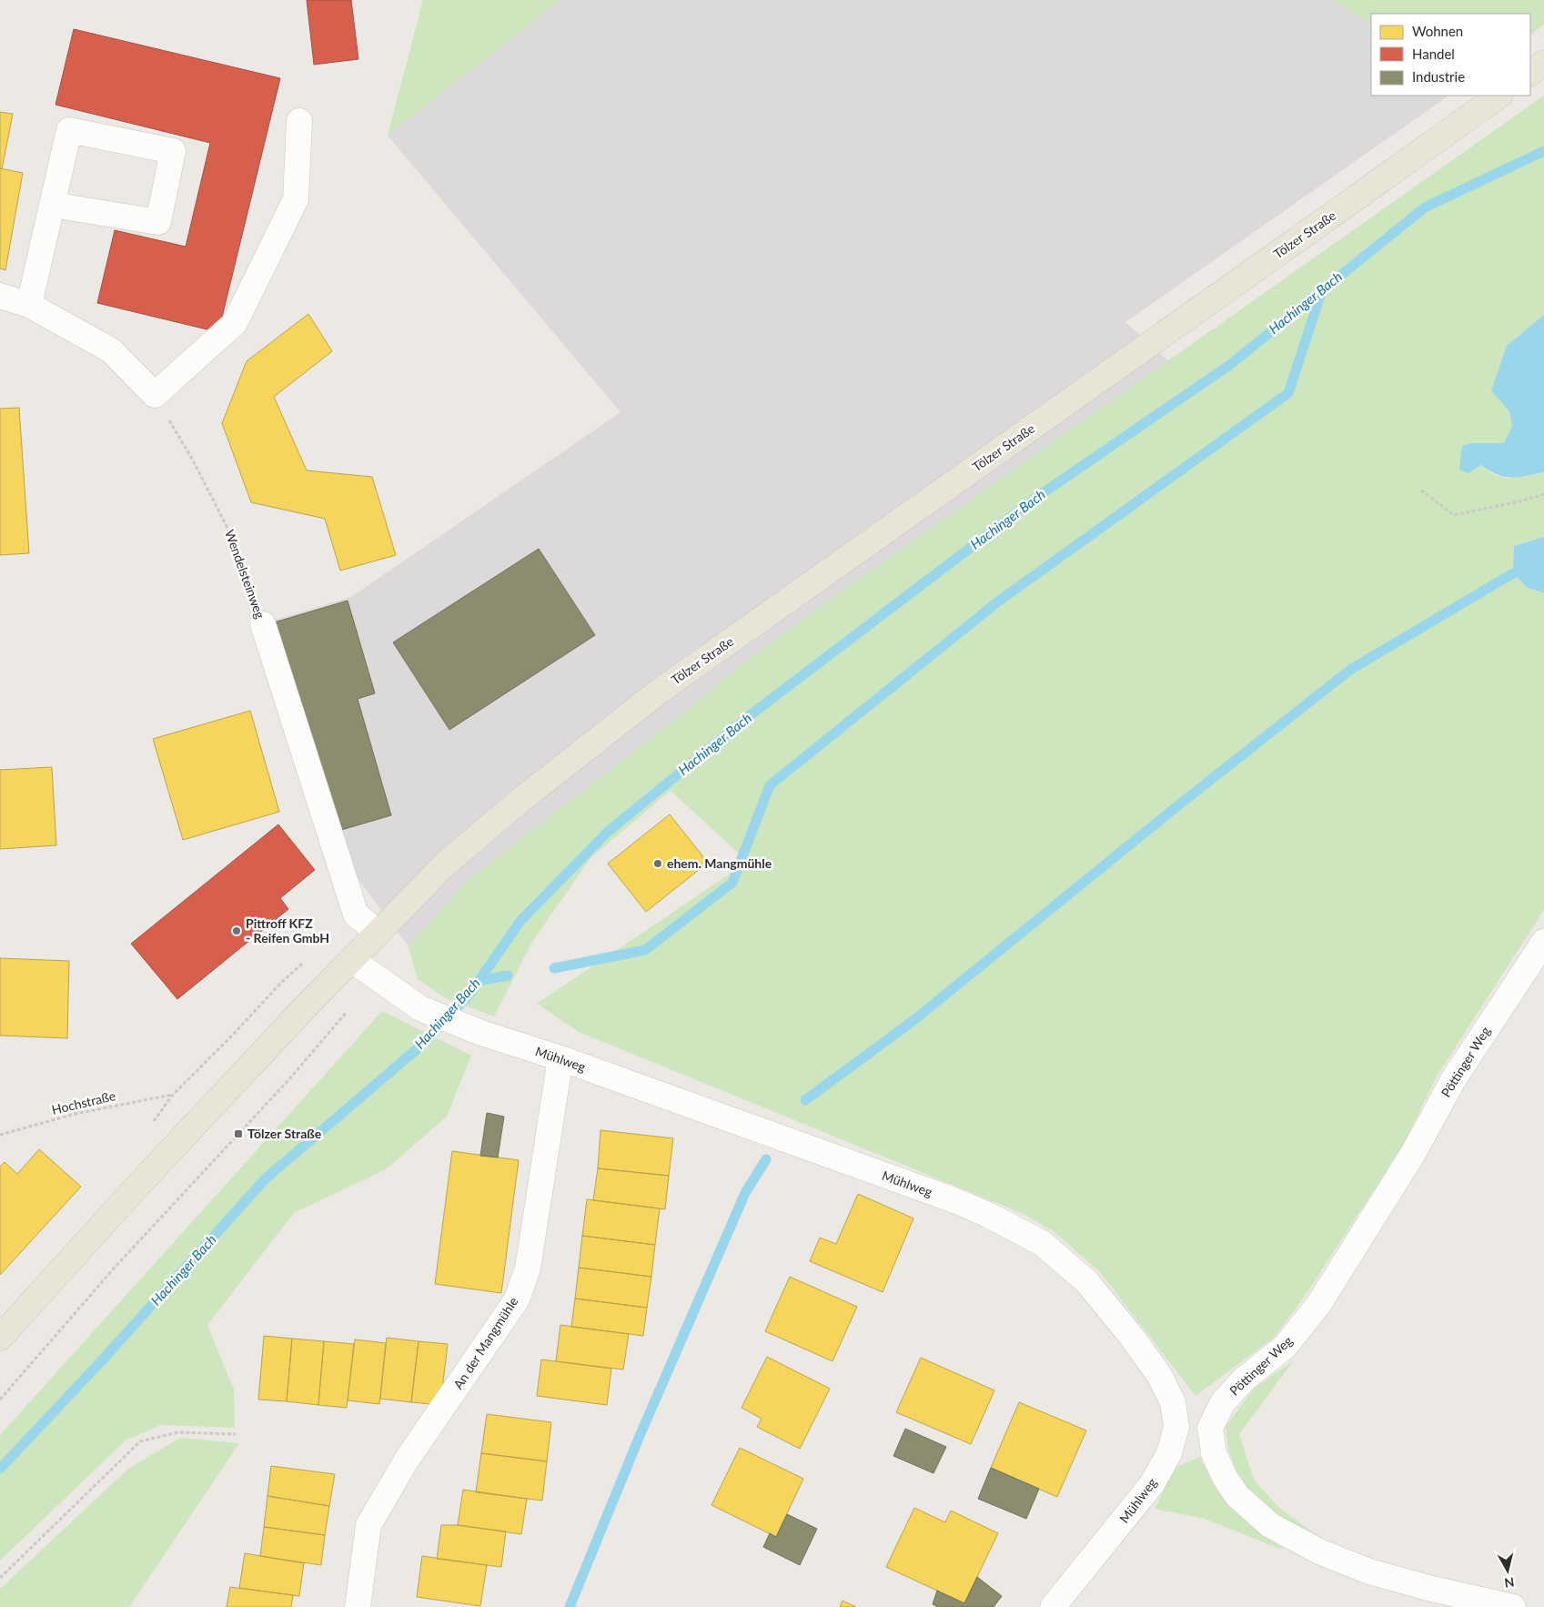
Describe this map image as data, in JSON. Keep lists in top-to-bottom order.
{
  "streets": {
    "main road": ["Tölzer Straße"],
    "street": [
      "Wendelsteinweg",
      "Mühlweg",
      "Pöttinger Weg",
      "An der Mangmühle"
    ],
    "path": ["Hochstraße"]
  },
  "crossings": [
    ["Tölzer Straße", "Wendelsteinweg"],
    ["Tölzer Straße", "Mühlweg"],
    ["Mühlweg", "An der Mangmühle"]
  ],
  "water": ["Hachinger Bach"],
  "places": {
    "other": ["ehem. Mangmühle", "Pittroff KFZ - Reifen GmbH"],
    "transit": ["Tölzer Straße"]
  },
  "legend": ["Wohnen", "Handel", "Industrie"],
  "north": "bottom"
}
